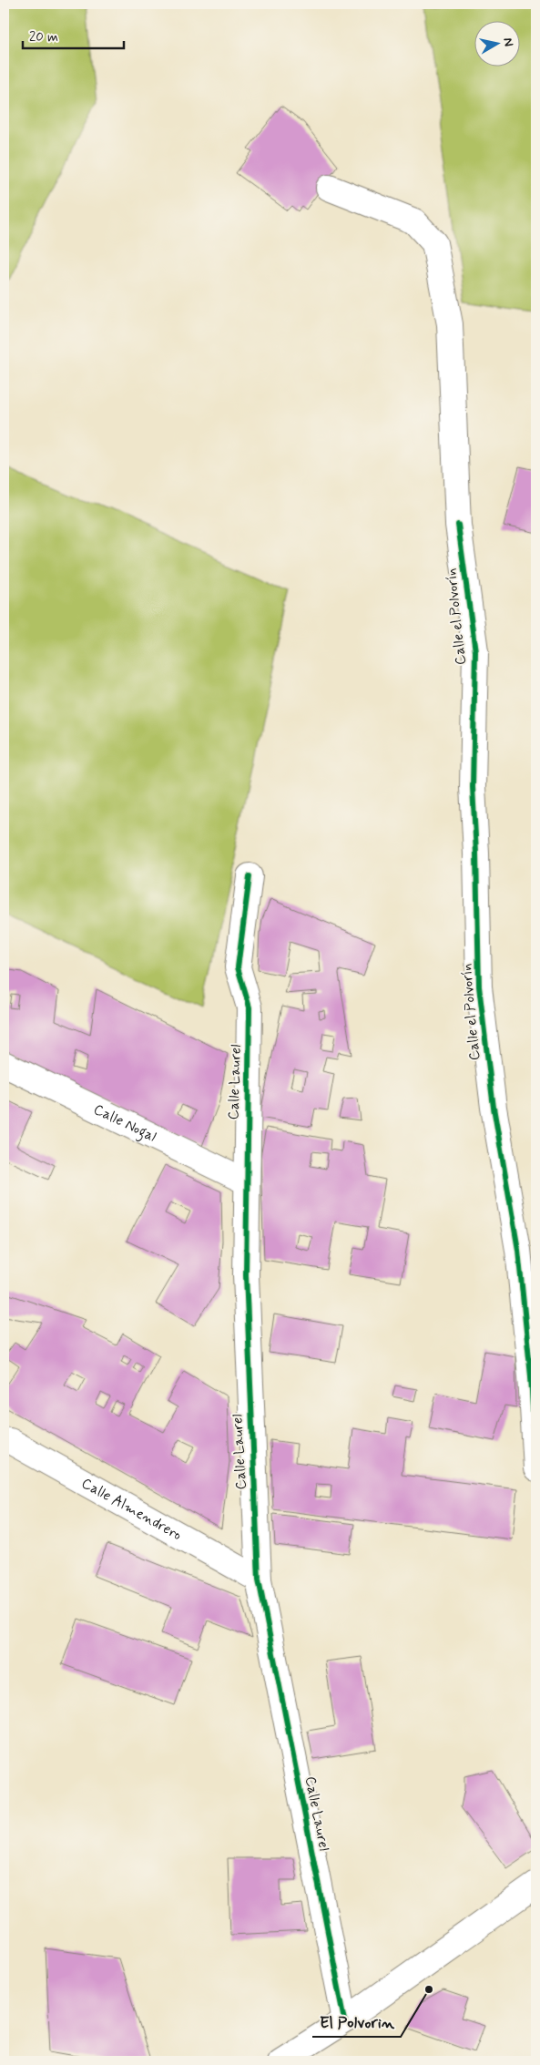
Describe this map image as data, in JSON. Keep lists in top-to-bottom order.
{
  "streets": {
    "street": [
      "Calle el Polvorín",
      "Calle Laurel",
      "Calle Nogal",
      "Calle Almendrero"
    ]
  },
  "crossings": [
    ["Calle Laurel", "Calle Nogal"],
    ["Calle Laurel", "Calle Almendrero"]
  ],
  "places": ["El Polvorin"],
  "scale_bar": "20 m",
  "north": "right"
}
